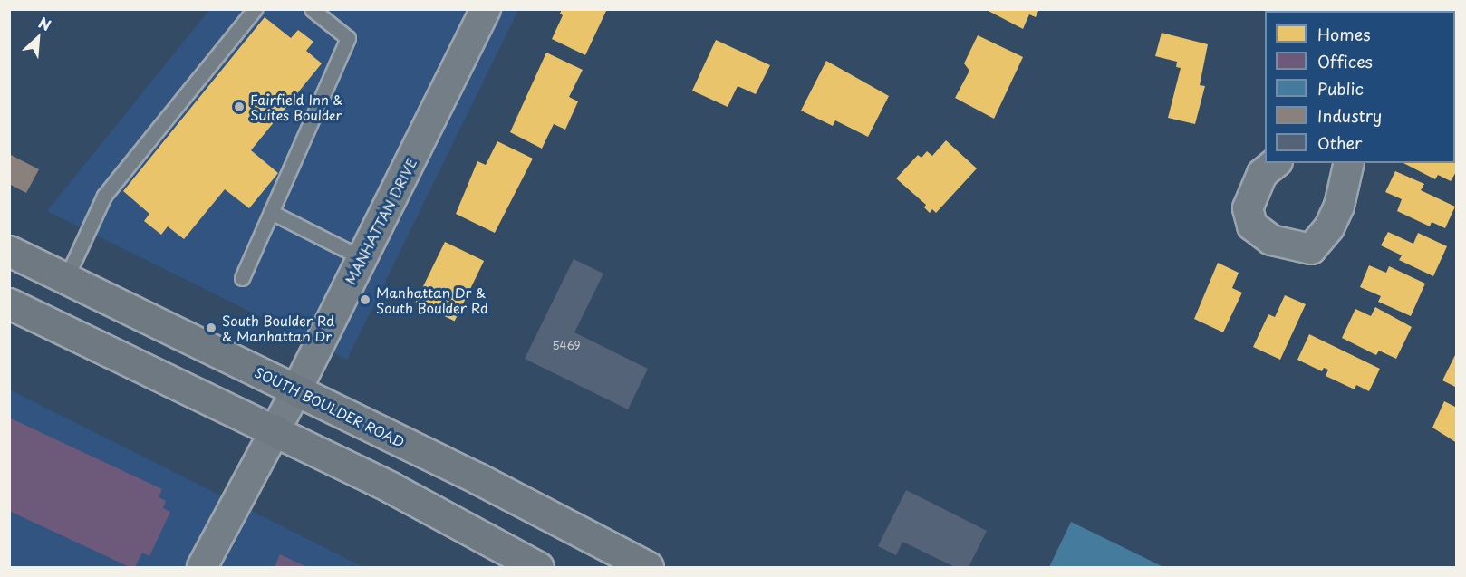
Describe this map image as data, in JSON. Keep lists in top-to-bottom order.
{
  "streets": {
    "main road": ["SOUTH BOULDER ROAD"],
    "street": ["MANHATTAN DRIVE"]
  },
  "crossings": [
    ["MANHATTAN DRIVE", "SOUTH BOULDER ROAD"]
  ],
  "places": ["Fairfield Inn & Suites Boulder", "Manhattan Dr & South Boulder Rd", "South Boulder Rd & Manhattan Dr"],
  "house_numbers": ["5469"],
  "legend": [
    "Homes",
    "Offices",
    "Public",
    "Industry",
    "Other"
  ],
  "north": "top right"
}
